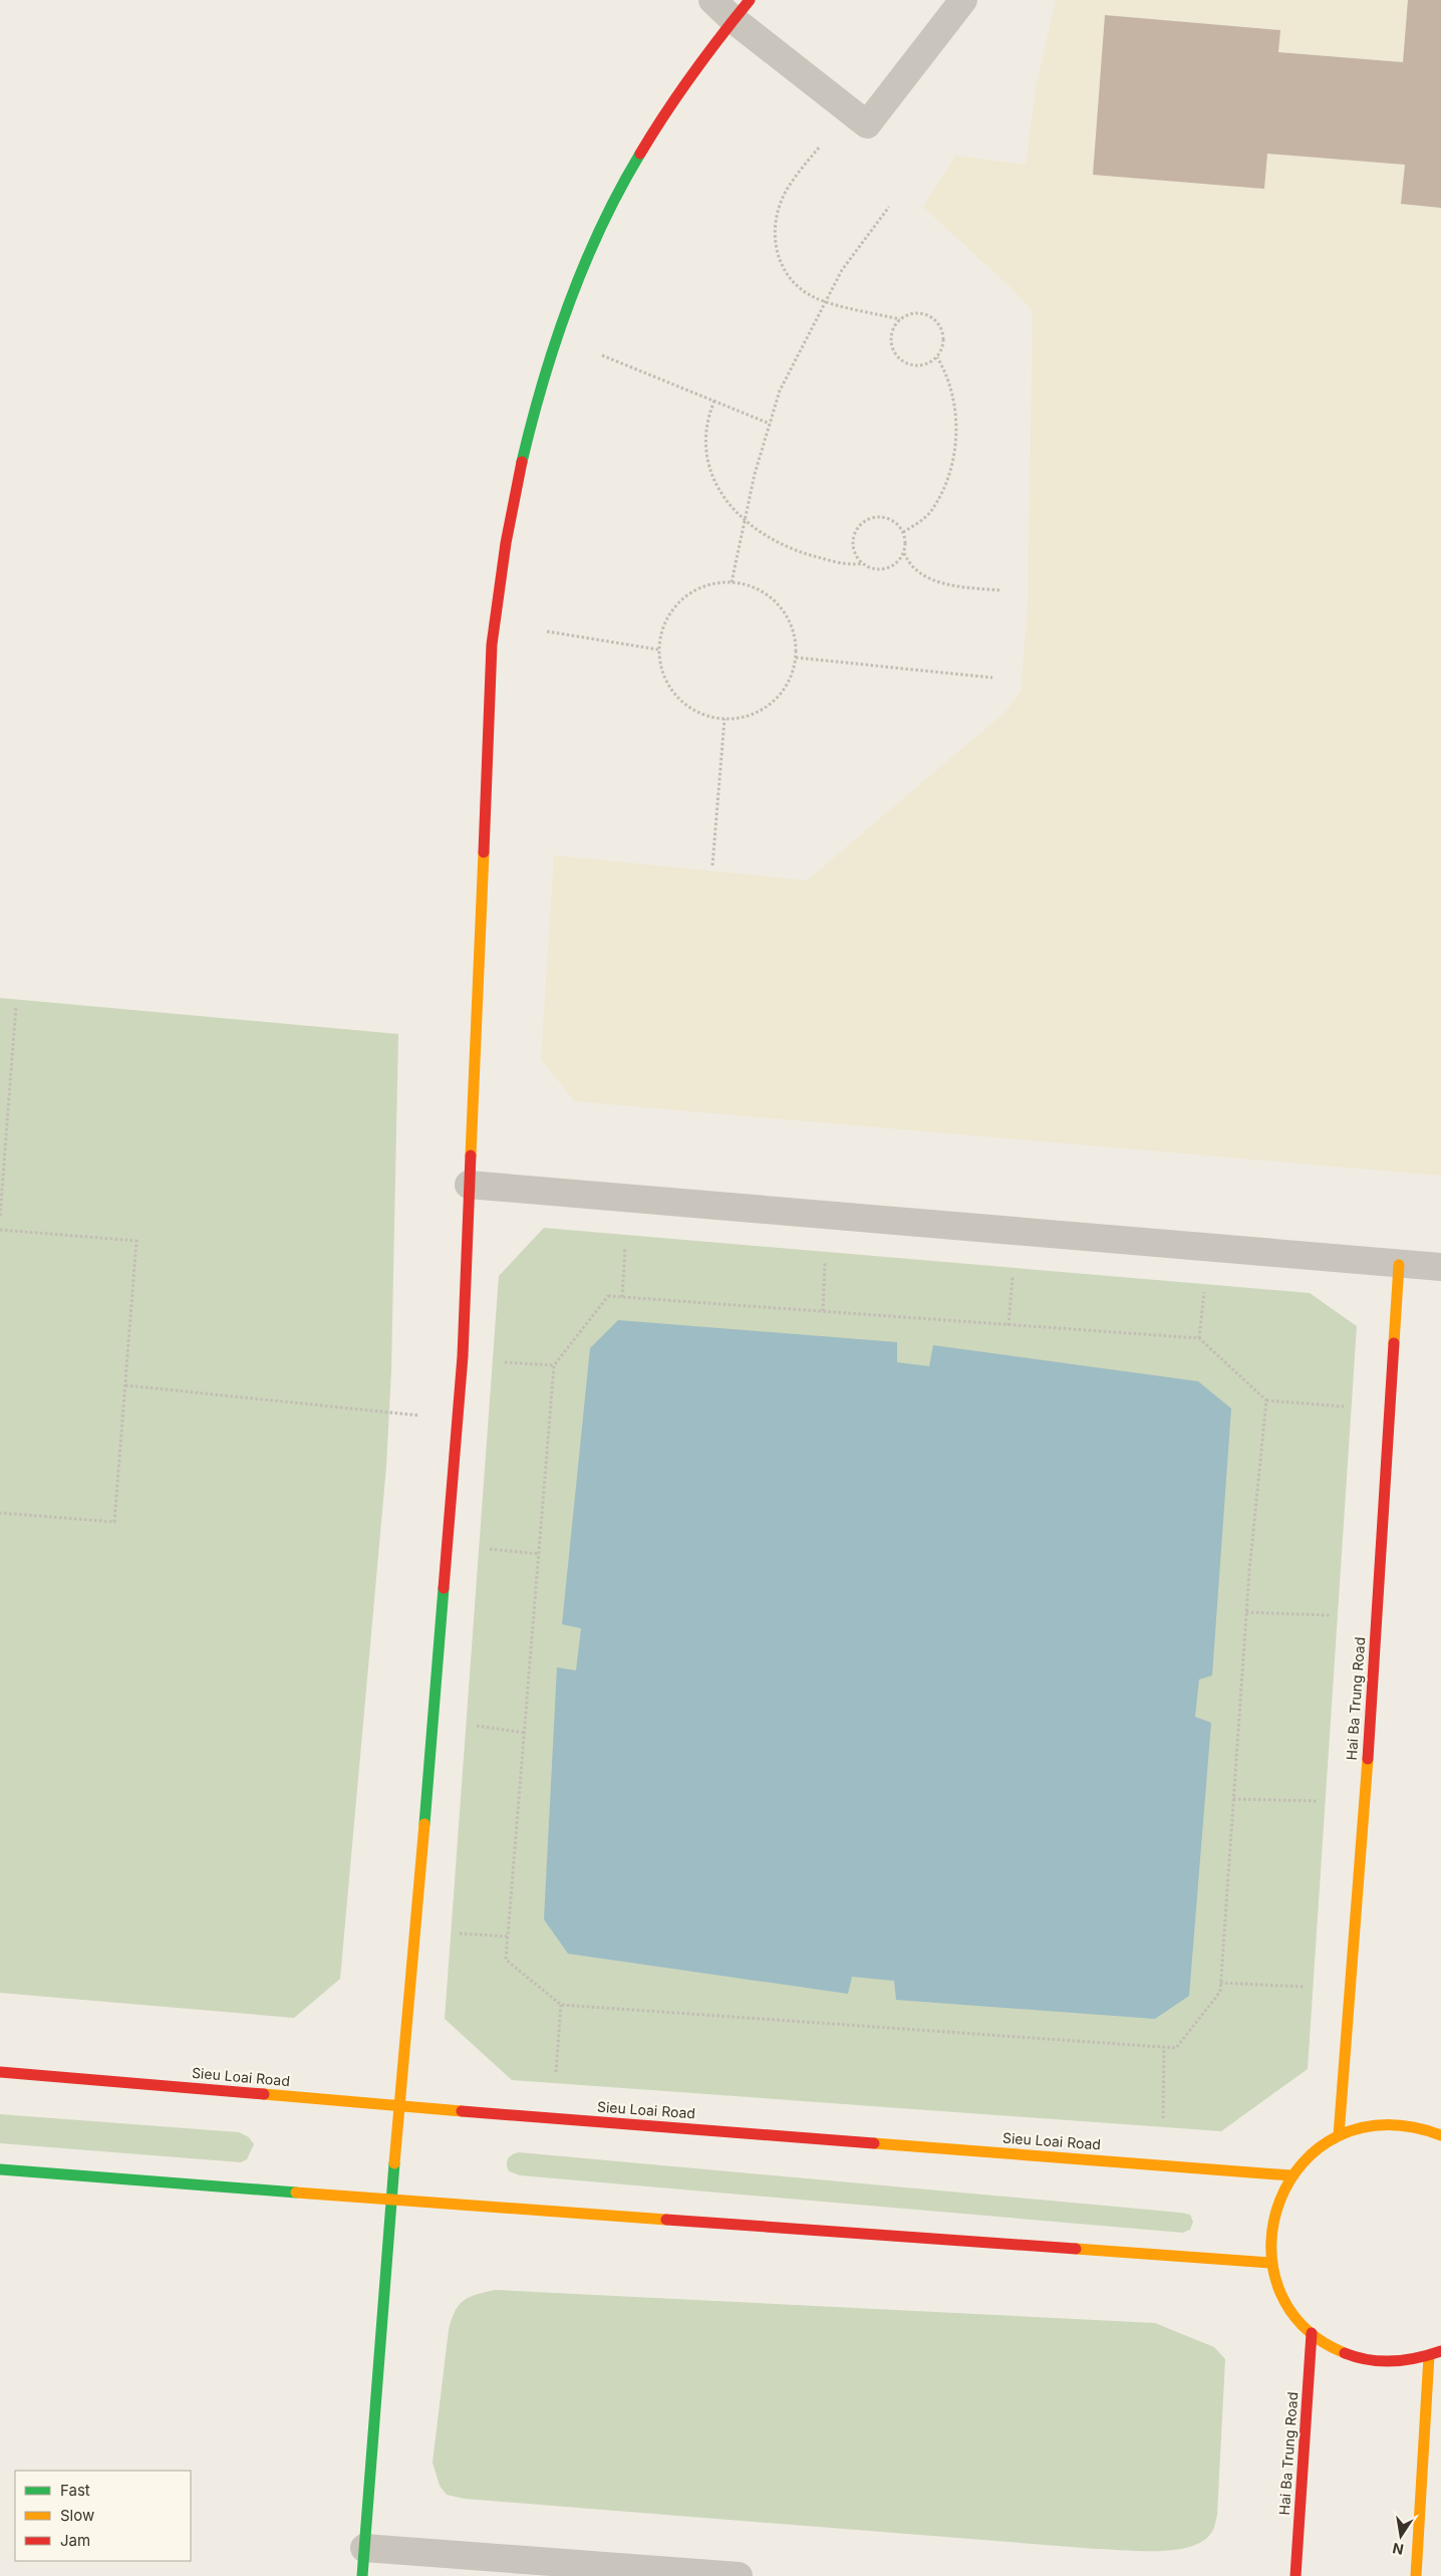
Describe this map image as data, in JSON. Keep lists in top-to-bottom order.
{
  "streets": {
    "main road": ["Hai Ba Trung Road", "Sieu Loai Road"]
  },
  "legend": ["Fast", "Slow", "Jam"],
  "north": "bottom"
}
